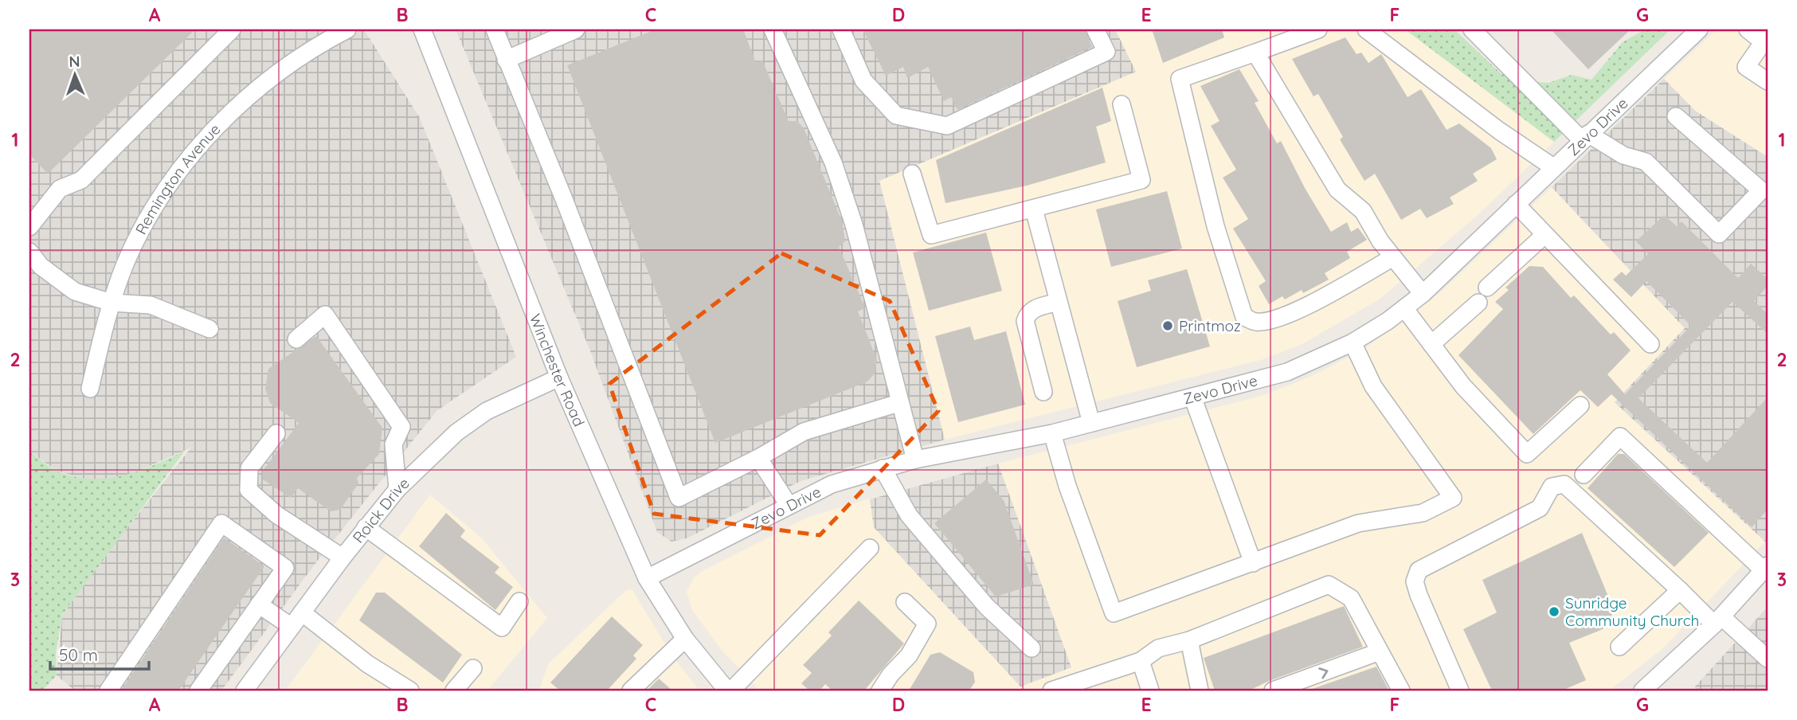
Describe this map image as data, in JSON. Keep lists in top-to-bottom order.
{
  "streets": {
    "street": [
      "Zevo Drive",
      "Remington Avenue",
      "Winchester Road",
      "Roick Drive"
    ]
  },
  "crossings": [
    ["Zevo Drive", "Winchester Road"],
    ["Winchester Road", "Roick Drive"]
  ],
  "places": ["Printmoz", "Sunridge Community Church"],
  "scale_bar": "50 m",
  "north": "top",
  "grid": {
    "columns": [
      "A",
      "B",
      "C",
      "D",
      "E",
      "F",
      "G"
    ],
    "rows": ["1", "2", "3"]
  }
}
